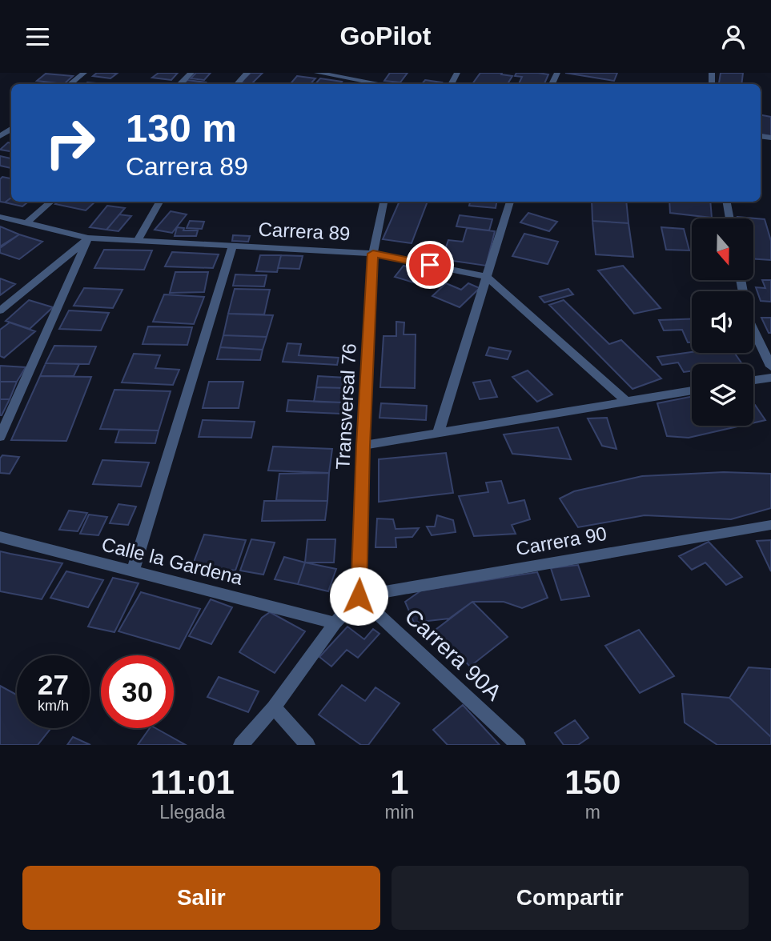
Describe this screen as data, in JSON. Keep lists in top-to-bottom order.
{
  "streets": {
    "street": [
      "Carrera 89",
      "Transversal 76",
      "Carrera 90",
      "Calle la Gardena",
      "Carrera 90A"
    ]
  },
  "crossings": [
    ["Carrera 89", "Transversal 76"],
    ["Transversal 76", "Carrera 90"],
    ["Transversal 76", "Carrera 90A"],
    ["Carrera 90", "Carrera 90A"]
  ],
  "north": "bottom",
  "page": {
    "header": "GoPilot",
    "turn": ["130 m", "Carrera 89"],
    "speed": "27 km/h",
    "limit": "30",
    "eta": [
      "11:01",
      "Llegada",
      "1",
      "min",
      "150",
      "m"
    ],
    "buttons": ["Salir", "Compartir"]
  }
}
